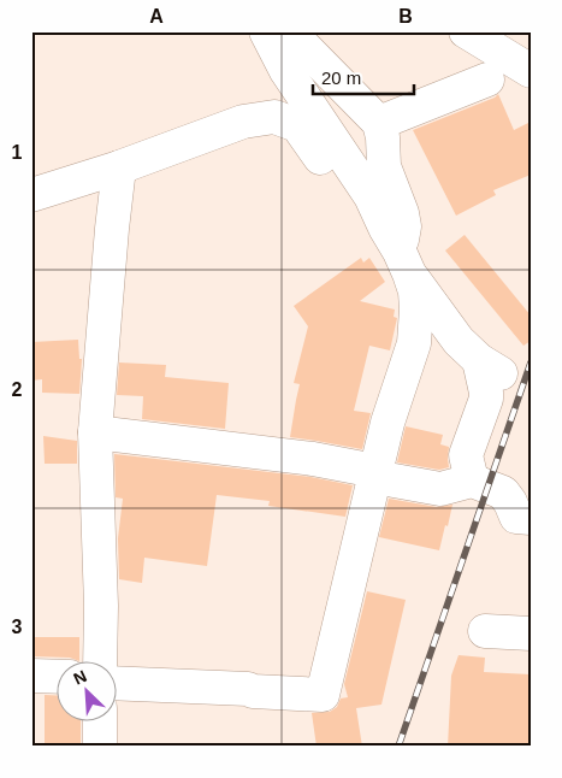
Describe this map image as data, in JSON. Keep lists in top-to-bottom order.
{
  "scale_bar": "20 m",
  "north": "top left",
  "grid": {
    "columns": ["A", "B"],
    "rows": ["1", "2", "3"]
  }
}
